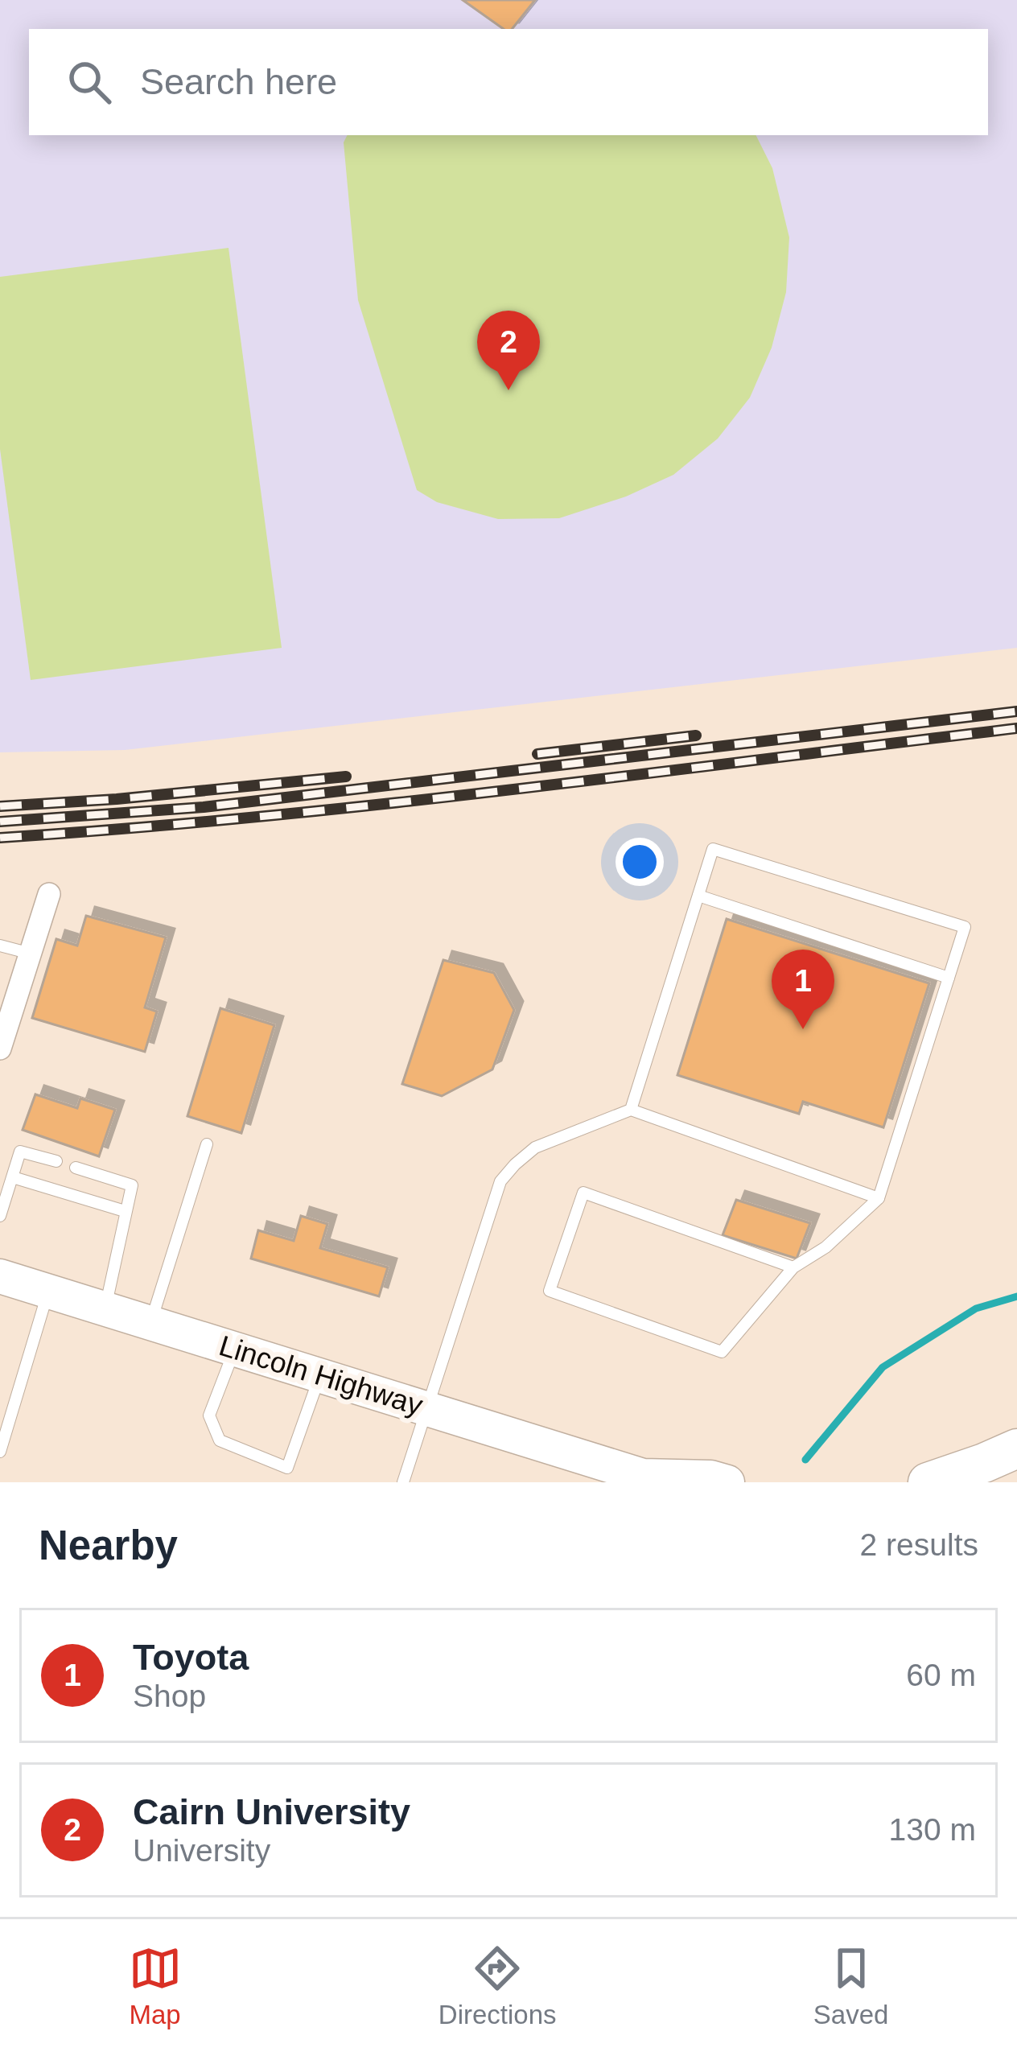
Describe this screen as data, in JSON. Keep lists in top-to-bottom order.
{
  "streets": {
    "main road": ["Lincoln Highway"]
  },
  "page": {
    "search": "Search here",
    "pins": ["2", "1"],
    "heading": ["Nearby", "2 results"],
    "list": [
      {
        "mark": "1",
        "name": "Toyota",
        "note": "Shop",
        "value": "60 m"
      },
      {
        "mark": "2",
        "name": "Cairn University",
        "note": "University",
        "value": "130 m"
      }
    ],
    "nav": ["Map", "Directions", "Saved"]
  }
}
